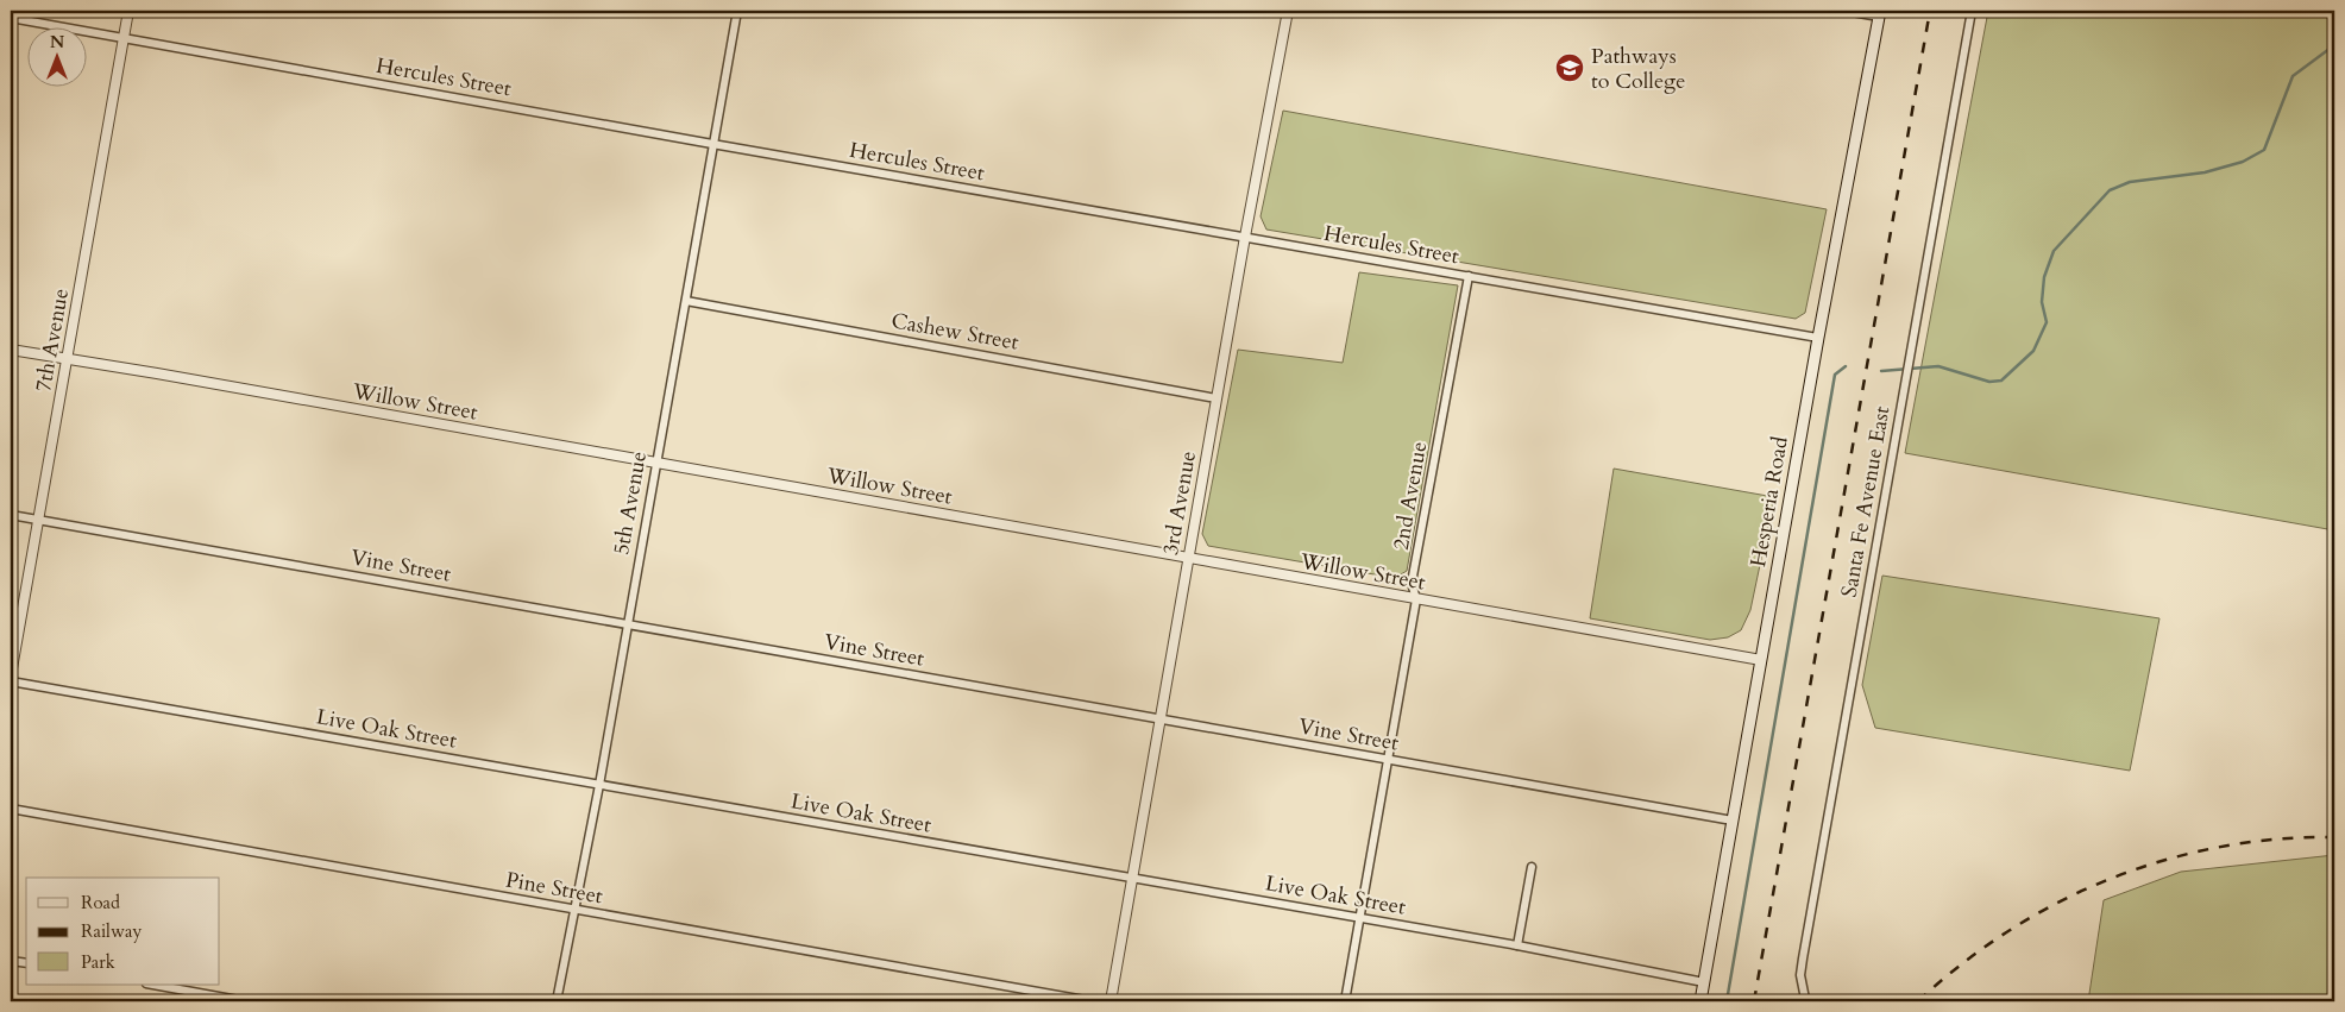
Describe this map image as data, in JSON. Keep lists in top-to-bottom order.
{
  "streets": {
    "main road": ["Hesperia Road"],
    "street": [
      "Hercules Street",
      "Cashew Street",
      "7th Avenue",
      "Willow Street",
      "2nd Avenue",
      "Santa Fe Avenue East",
      "5th Avenue",
      "3rd Avenue",
      "Vine Street",
      "Live Oak Street",
      "Pine Street"
    ]
  },
  "crossings": [
    ["Hercules Street", "7th Avenue"],
    ["Hercules Street", "2nd Avenue"],
    ["Hercules Street", "Hesperia Road"],
    ["Hercules Street", "5th Avenue"],
    ["Hercules Street", "3rd Avenue"],
    ["Cashew Street", "5th Avenue"],
    ["Cashew Street", "3rd Avenue"],
    ["7th Avenue", "Willow Street"],
    ["7th Avenue", "Vine Street"],
    ["Willow Street", "2nd Avenue"],
    ["Willow Street", "Hesperia Road"],
    ["Willow Street", "5th Avenue"],
    ["Willow Street", "3rd Avenue"],
    ["2nd Avenue", "Vine Street"],
    ["2nd Avenue", "Live Oak Street"],
    ["Hesperia Road", "Vine Street"],
    ["Hesperia Road", "Live Oak Street"],
    ["5th Avenue", "Vine Street"],
    ["5th Avenue", "Live Oak Street"],
    ["5th Avenue", "Pine Street"],
    ["3rd Avenue", "Vine Street"],
    ["3rd Avenue", "Live Oak Street"]
  ],
  "places": {
    "school or university": ["Pathways to College"]
  },
  "legend": ["Road", "Railway", "Park"],
  "north": "top"
}
